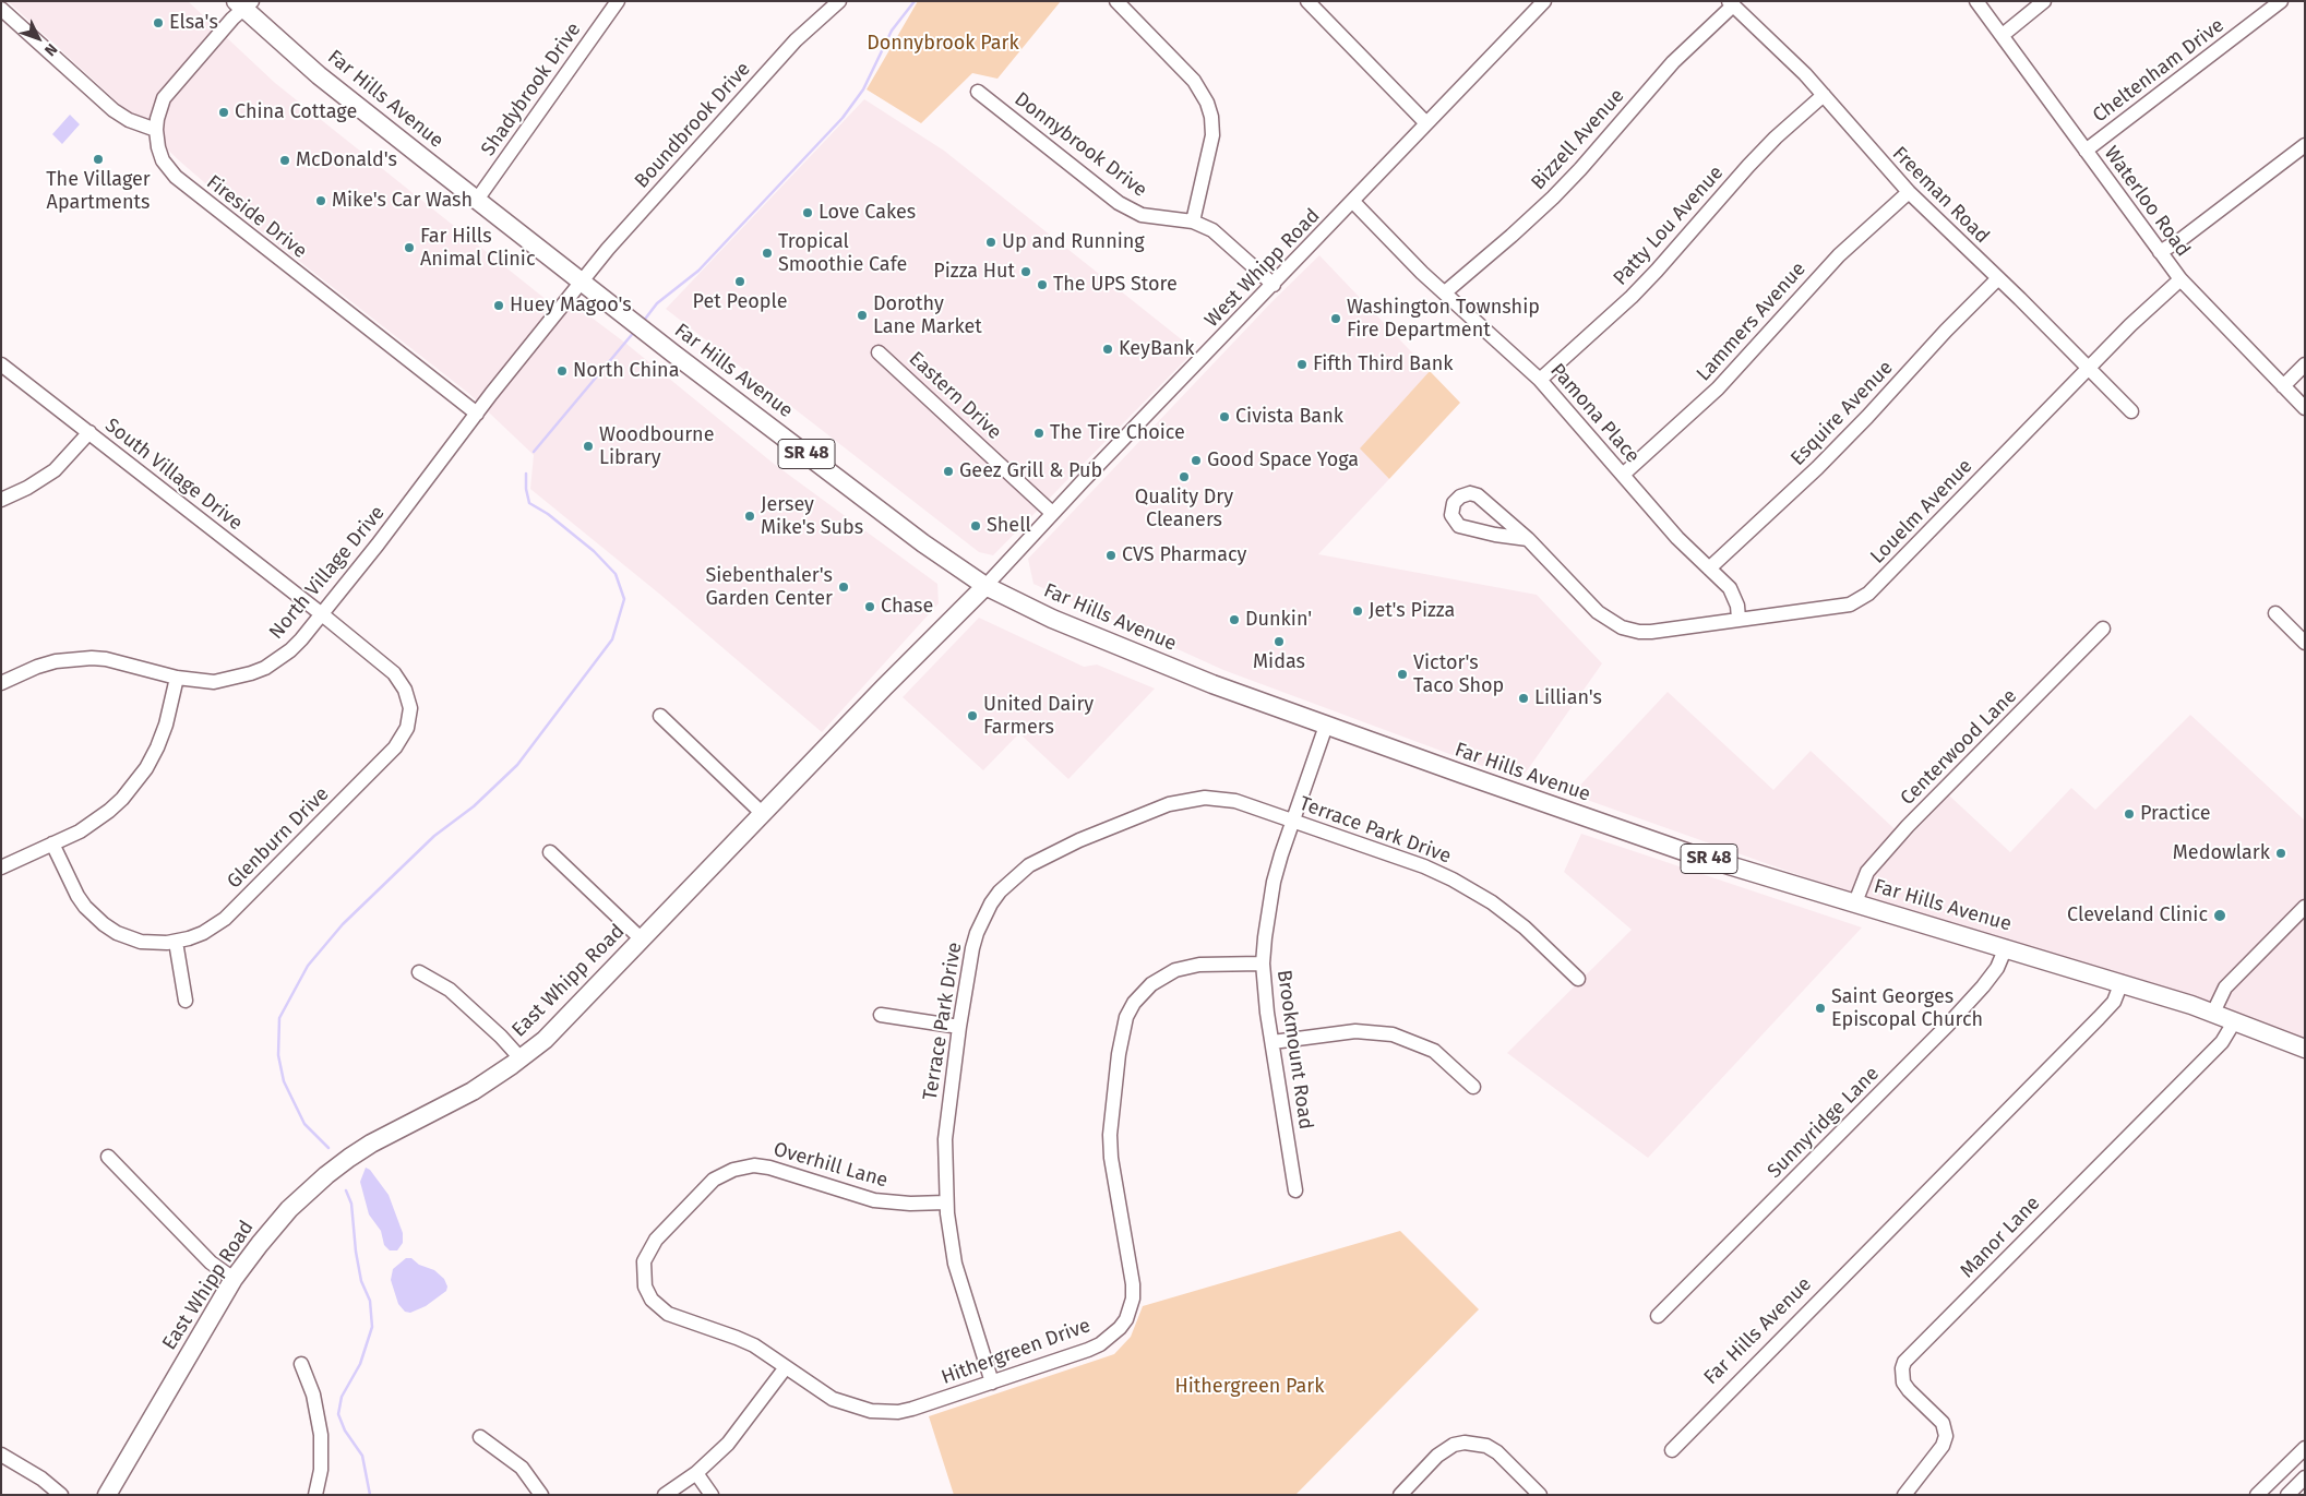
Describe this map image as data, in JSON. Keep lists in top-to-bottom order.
{
  "streets": {
    "main road": ["Far Hills Avenue", "SR 48", "East Whipp Road"],
    "street": [
      "Cheltenham Drive",
      "Shadybrook Drive",
      "Boundbrook Drive",
      "Bizzell Avenue",
      "Donnybrook Drive",
      "Freeman Road",
      "Waterloo Road",
      "Fireside Drive",
      "Patty Lou Avenue",
      "West Whipp Road",
      "Lammers Avenue",
      "Eastern Drive",
      "Pamona Place",
      "Esquire Avenue",
      "South Village Drive",
      "Louelm Avenue",
      "North Village Drive",
      "Centerwood Lane",
      "Terrace Park Drive",
      "Glenburn Drive",
      "Brookmount Road",
      "Sunnyridge Lane",
      "Overhill Lane",
      "Manor Lane",
      "Hithergreen Drive"
    ]
  },
  "crossings": [
    ["Cheltenham Drive", "Waterloo Road"],
    ["Shadybrook Drive", "Far Hills Avenue"],
    ["Far Hills Avenue", "Boundbrook Drive"],
    ["Far Hills Avenue", "Fireside Drive"],
    ["Far Hills Avenue", "West Whipp Road"],
    ["Far Hills Avenue", "North Village Drive"],
    ["Far Hills Avenue", "Centerwood Lane"],
    ["Far Hills Avenue", "East Whipp Road"],
    ["Far Hills Avenue", "Brookmount Road"],
    ["Far Hills Avenue", "Sunnyridge Lane"],
    ["Far Hills Avenue", "Manor Lane"],
    ["Boundbrook Drive", "North Village Drive"],
    ["Bizzell Avenue", "Freeman Road"],
    ["Bizzell Avenue", "Pamona Place"],
    ["Donnybrook Drive", "West Whipp Road"],
    ["Freeman Road", "Patty Lou Avenue"],
    ["Freeman Road", "Lammers Avenue"],
    ["Freeman Road", "Esquire Avenue"],
    ["Freeman Road", "Louelm Avenue"],
    ["Waterloo Road", "Louelm Avenue"],
    ["Fireside Drive", "North Village Drive"],
    ["Patty Lou Avenue", "Pamona Place"],
    ["West Whipp Road", "Eastern Drive"],
    ["West Whipp Road", "Pamona Place"],
    ["West Whipp Road", "East Whipp Road"],
    ["Lammers Avenue", "Pamona Place"],
    ["Pamona Place", "Esquire Avenue"],
    ["Pamona Place", "Louelm Avenue"],
    ["South Village Drive", "North Village Drive"],
    ["South Village Drive", "Glenburn Drive"],
    ["North Village Drive", "Glenburn Drive"],
    ["Terrace Park Drive", "Brookmount Road"],
    ["Terrace Park Drive", "Overhill Lane"],
    ["Terrace Park Drive", "Hithergreen Drive"],
    ["Brookmount Road", "Hithergreen Drive"],
    ["Overhill Lane", "Hithergreen Drive"]
  ],
  "parks": ["Donnybrook Park", "Hithergreen Park"],
  "places": [
    "Elsa's",
    "China Cottage",
    "The Villager Apartments",
    "McDonald's",
    "Mike's Car Wash",
    "Love Cakes",
    "Up and Running",
    "Far Hills Animal Clinic",
    "Tropical Smoothie Cafe",
    "Pizza Hut",
    "Pet People",
    "The UPS Store",
    "Huey Magoo's",
    "Dorothy Lane Market",
    "Washington Township Fire Department",
    "KeyBank",
    "Fifth Third Bank",
    "North China",
    "Civista Bank",
    "The Tire Choice",
    "Woodbourne Library",
    "Good Space Yoga",
    "Geez Grill & Pub",
    "Quality Dry Cleaners",
    "Jersey Mike's Subs",
    "Shell",
    "CVS Pharmacy",
    "Siebenthaler's Garden Center",
    "Chase",
    "Jet's Pizza",
    "Dunkin'",
    "Midas",
    "Victor's Taco Shop",
    "Lillian's",
    "United Dairy Farmers",
    "Practice",
    "Medowlark",
    "Cleveland Clinic",
    "Saint Georges Episcopal Church"
  ],
  "north": "bottom right"
}
